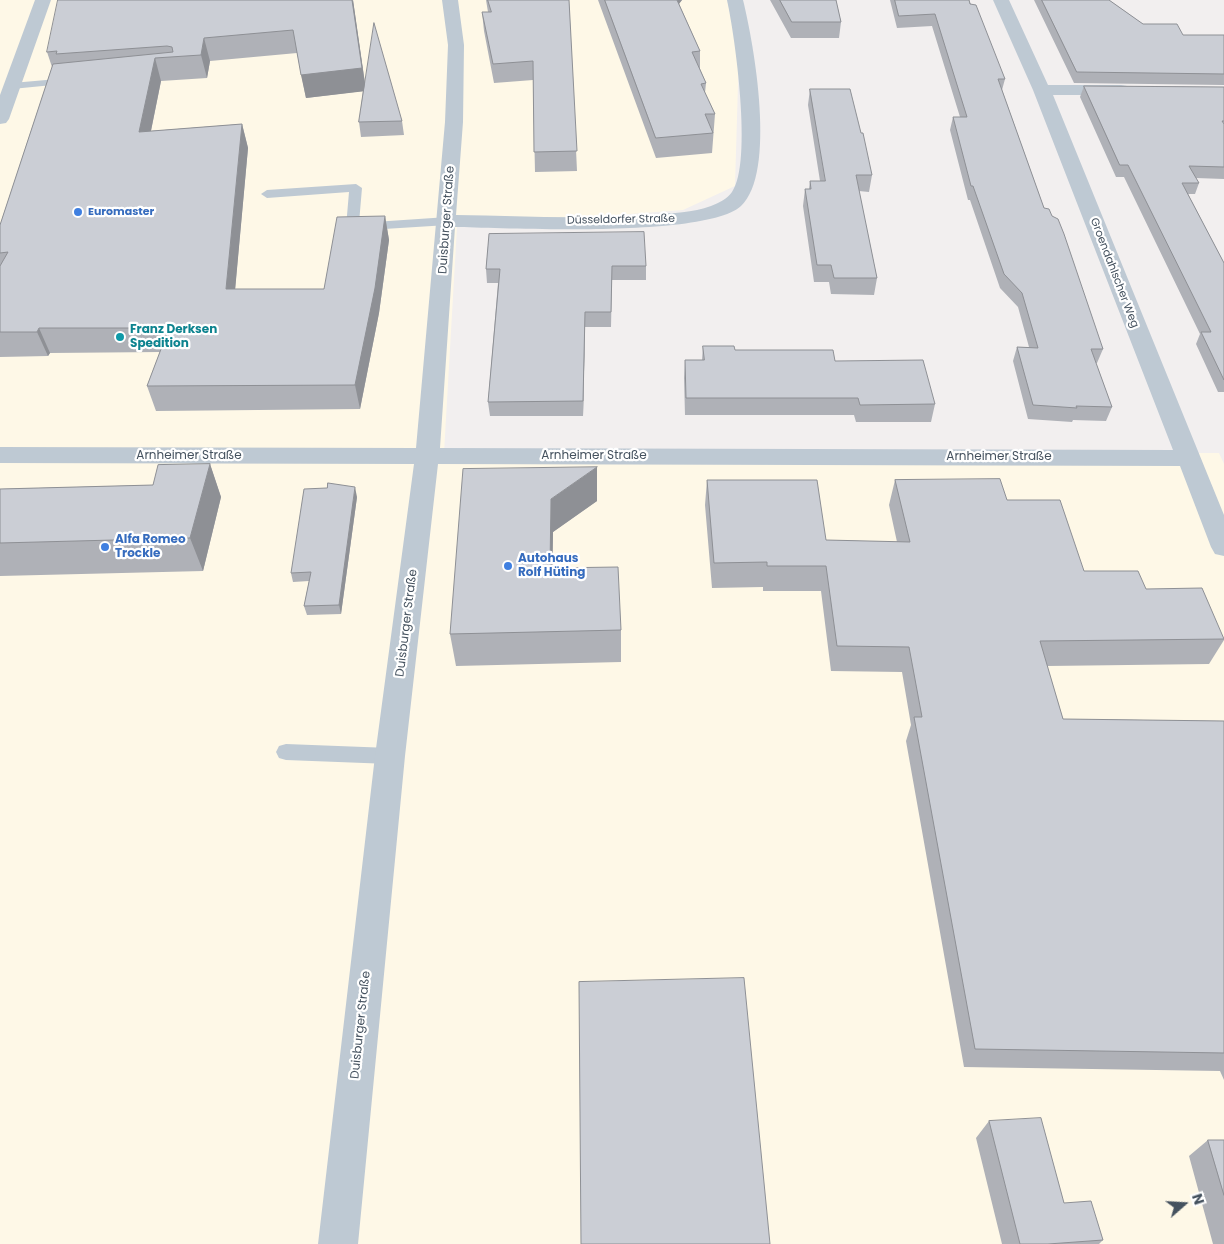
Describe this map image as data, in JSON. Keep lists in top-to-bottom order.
{
  "streets": {
    "street": [
      "Duisburger Straße",
      "Düsseldorfer Straße",
      "Groendahlscher Weg",
      "Arnheimer Straße"
    ]
  },
  "crossings": [
    ["Duisburger Straße", "Düsseldorfer Straße"],
    ["Duisburger Straße", "Arnheimer Straße"],
    ["Groendahlscher Weg", "Arnheimer Straße"]
  ],
  "places": [
    "Euromaster",
    "Franz Derksen Spedition",
    "Alfa Romeo Trockle",
    "Autohaus Rolf Hüting"
  ],
  "north": "right"
}
